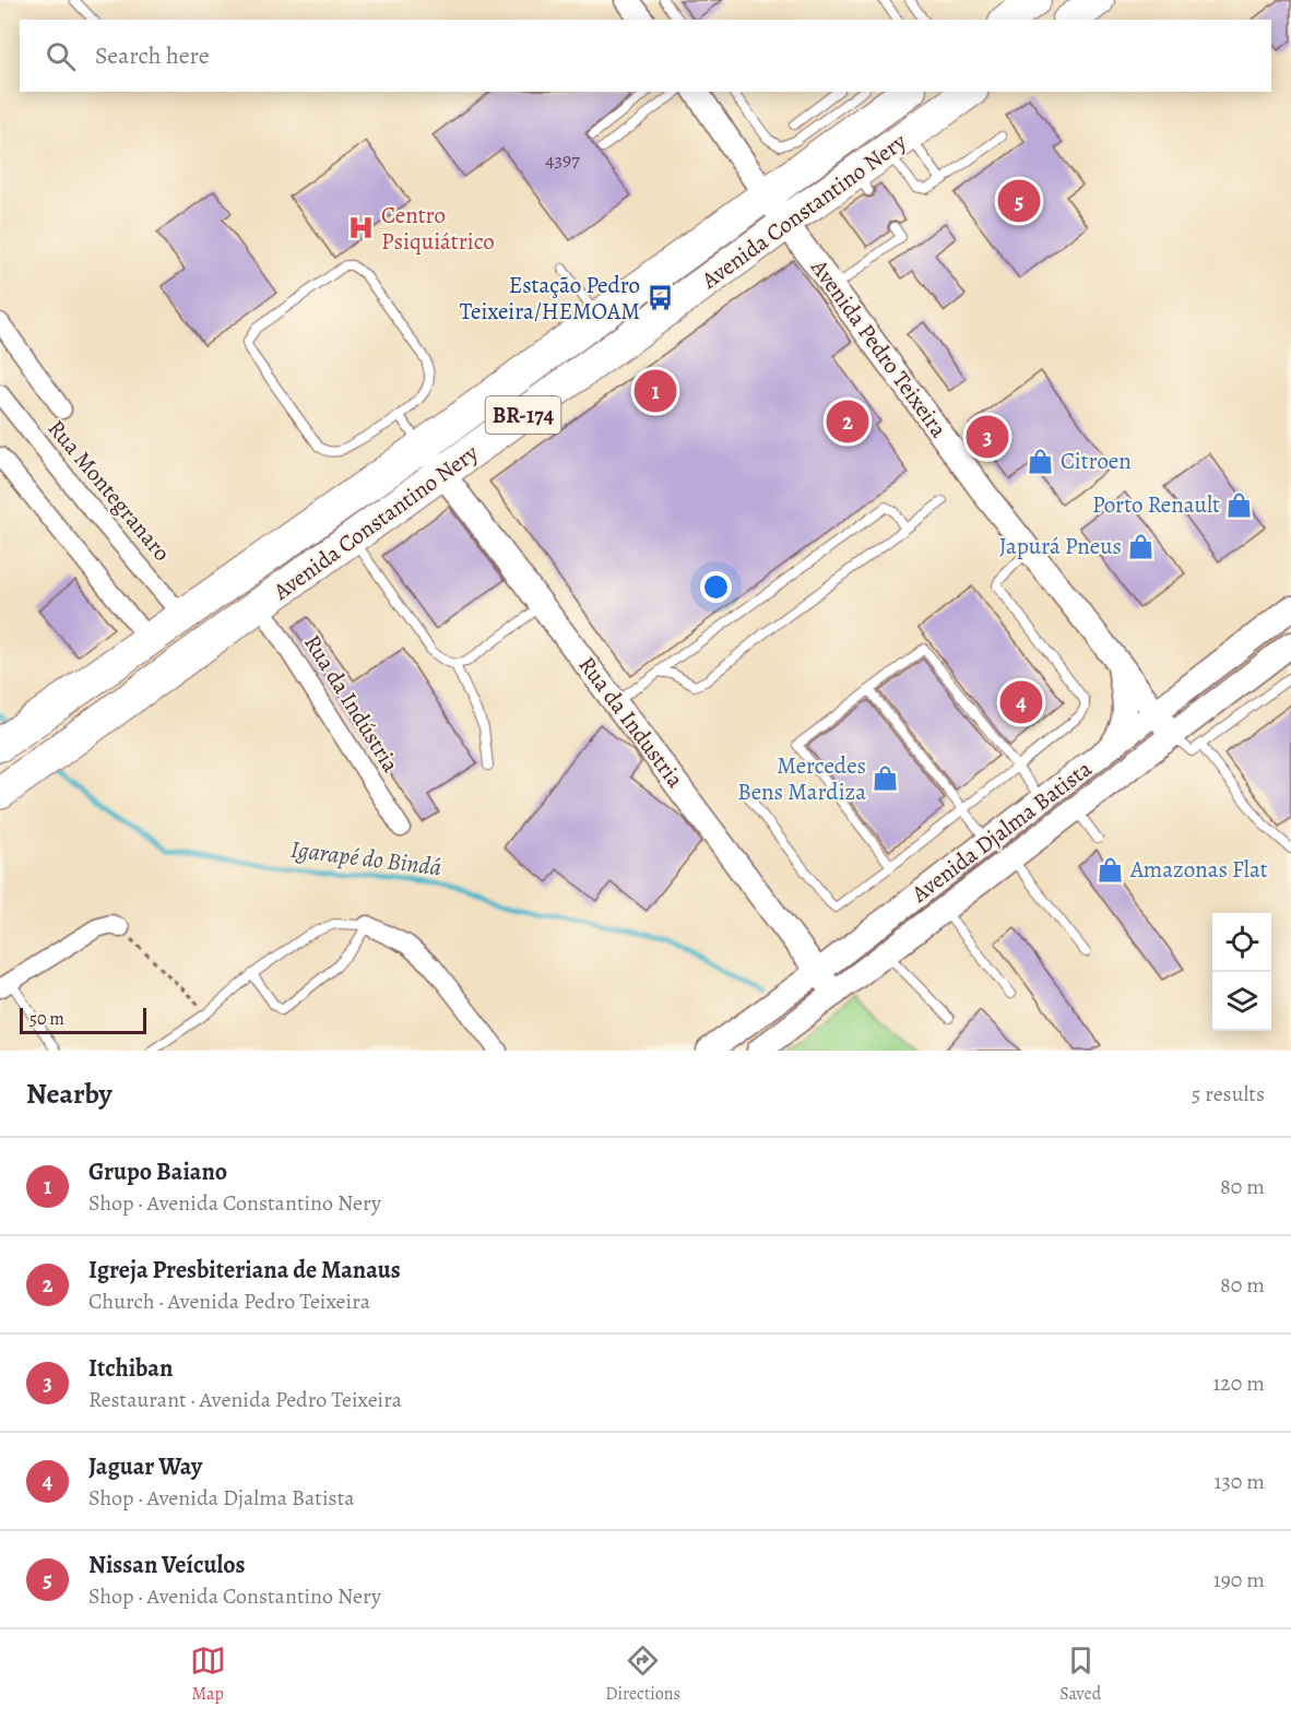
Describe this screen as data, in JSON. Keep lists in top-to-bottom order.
{
  "streets": {
    "highway": ["Avenida Constantino Nery", "BR-174"],
    "street": [
      "Avenida Pedro Teixeira",
      "Rua Montegranaro",
      "Rua da Indústria",
      "Rua da Industria",
      "Avenida Djalma Batista"
    ]
  },
  "crossings": [
    ["Avenida Constantino Nery", "Avenida Pedro Teixeira"],
    ["Avenida Constantino Nery", "Rua Montegranaro"],
    ["Avenida Constantino Nery", "Rua da Indústria"],
    ["Avenida Constantino Nery", "Rua da Industria"],
    ["Avenida Pedro Teixeira", "Avenida Djalma Batista"],
    ["Rua da Industria", "Avenida Djalma Batista"]
  ],
  "water": ["Igarapé do Bindá"],
  "places": {
    "hospital": ["Centro Psiquiátrico"],
    "bus stop": ["Estação Pedro Teixeira/HEMOAM"],
    "shop": [
      "Citroen",
      "Porto Renault",
      "Japurá Pneus",
      "Mercedes Bens Mardiza",
      "Amazonas Flat"
    ]
  },
  "house_numbers": ["4397"],
  "scale_bar": "50 m",
  "page": {
    "search": "Search here",
    "pins": [
      "5",
      "1",
      "2",
      "3",
      "4"
    ],
    "scale": "50 m",
    "heading": ["Nearby", "5 results"],
    "list": [
      {
        "mark": "1",
        "name": "Grupo Baiano",
        "note": "Shop · Avenida Constantino Nery",
        "value": "80 m"
      },
      {
        "mark": "2",
        "name": "Igreja Presbiteriana de Manaus",
        "note": "Church · Avenida Pedro Teixeira",
        "value": "80 m"
      },
      {
        "mark": "3",
        "name": "Itchiban",
        "note": "Restaurant · Avenida Pedro Teixeira",
        "value": "120 m"
      },
      {
        "mark": "4",
        "name": "Jaguar Way",
        "note": "Shop · Avenida Djalma Batista",
        "value": "130 m"
      },
      {
        "mark": "5",
        "name": "Nissan Veículos",
        "note": "Shop · Avenida Constantino Nery",
        "value": "190 m"
      }
    ],
    "nav": ["Map", "Directions", "Saved"]
  }
}
